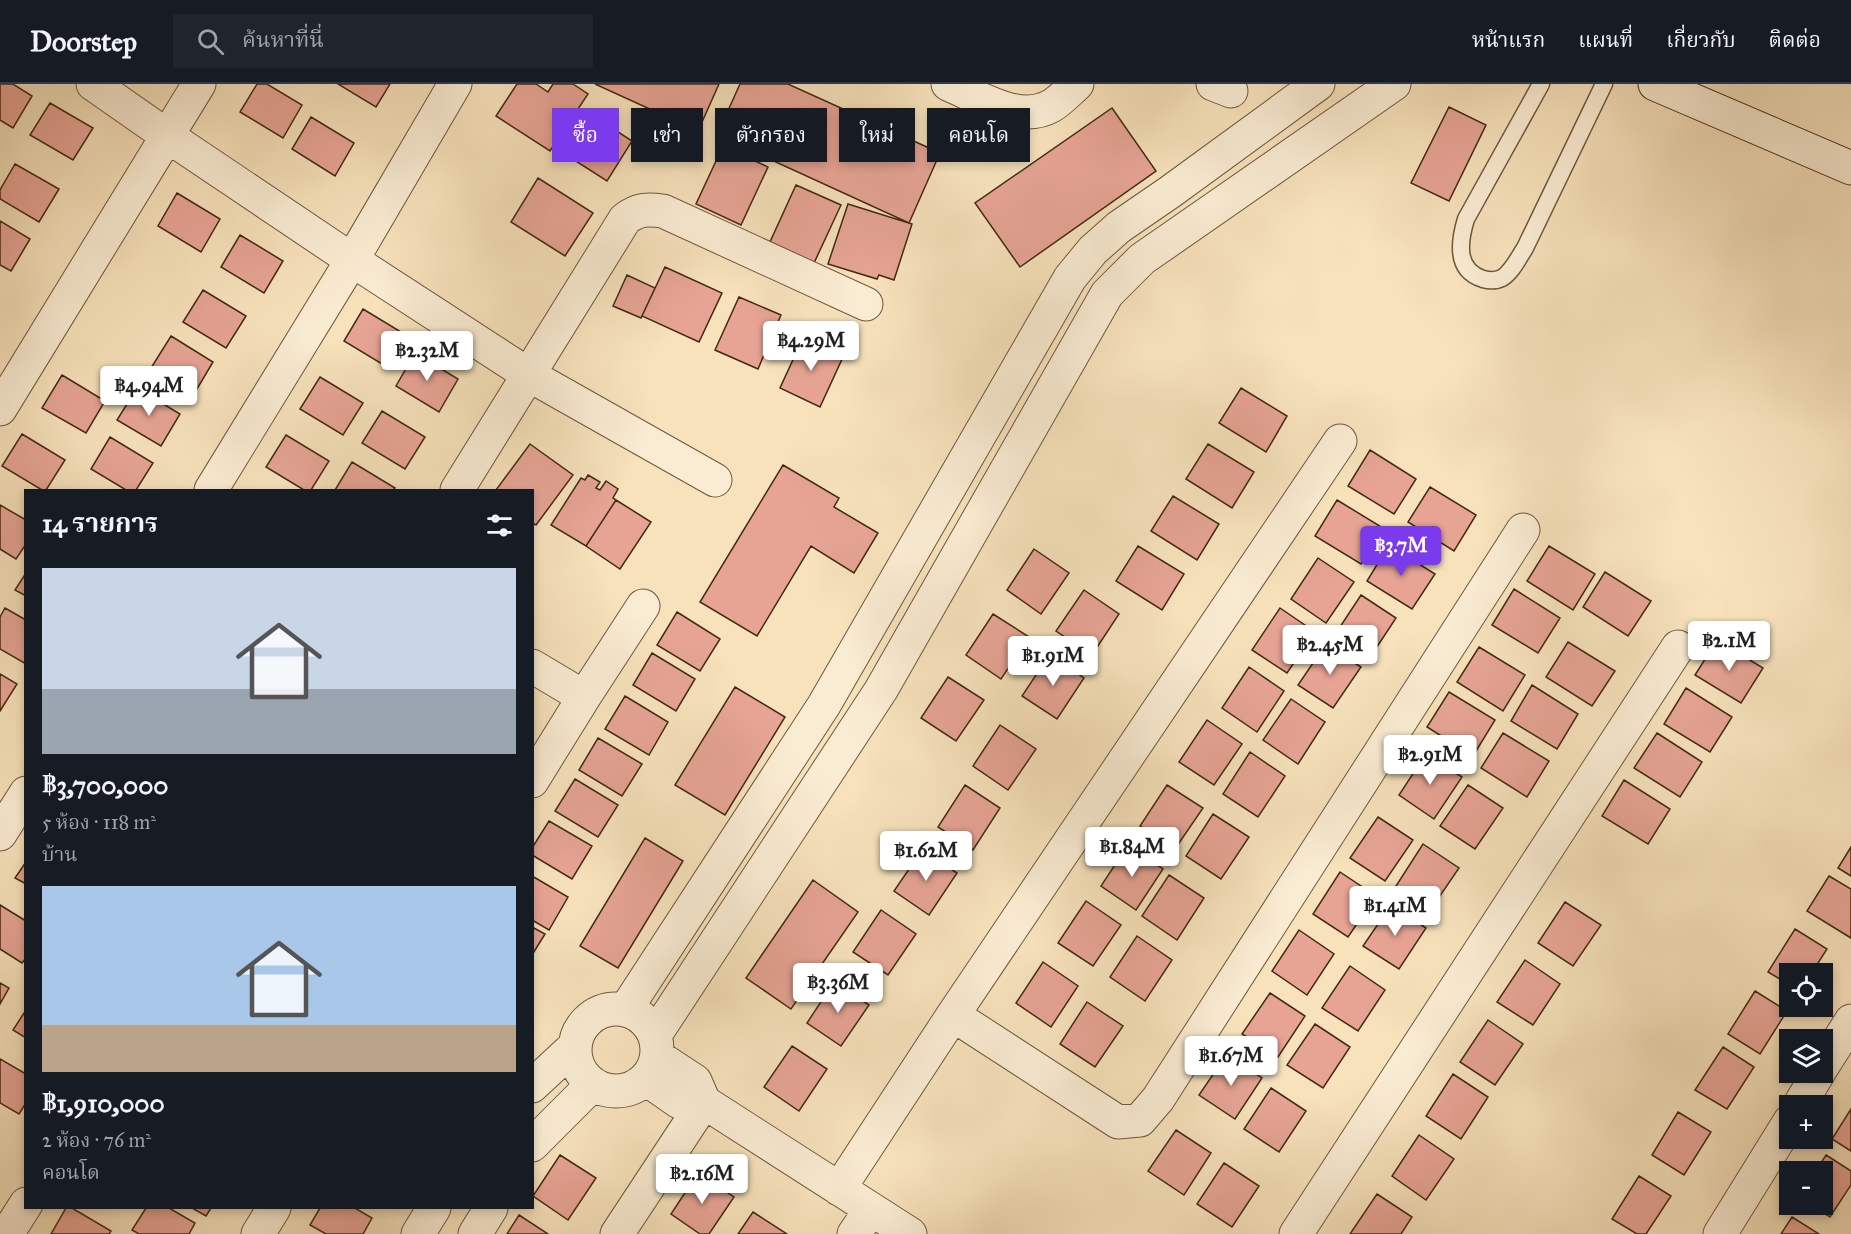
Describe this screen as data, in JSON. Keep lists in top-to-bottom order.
{
  "page": {
    "header": "Doorstep",
    "search": "ค้นหาที่นี่",
    "nav": [
      "หน้าแรก",
      "แผนที่",
      "เกี่ยวกับ",
      "ติดต่อ"
    ],
    "chip": [
      "ซื้อ",
      "เช่า",
      "ตัวกรอง",
      "ใหม่",
      "คอนโด"
    ],
    "price": [
      "฿4.29M",
      "฿2.32M",
      "฿4.94M",
      "฿3.7M",
      "฿2.1M",
      "฿2.45M",
      "฿1.91M",
      "฿2.91M",
      "฿1.84M",
      "฿1.62M",
      "฿1.41M",
      "฿3.36M",
      "฿1.67M",
      "฿2.16M"
    ],
    "heading": "14 รายการ",
    "list": [
      {
        "name": "฿3,700,000",
        "note": "5 ห้อง · 118 m² · บ้าน"
      },
      {
        "name": "฿1,910,000",
        "note": "2 ห้อง · 76 m² · คอนโด"
      }
    ],
    "map_buttons": ["+", "−"]
  }
}
